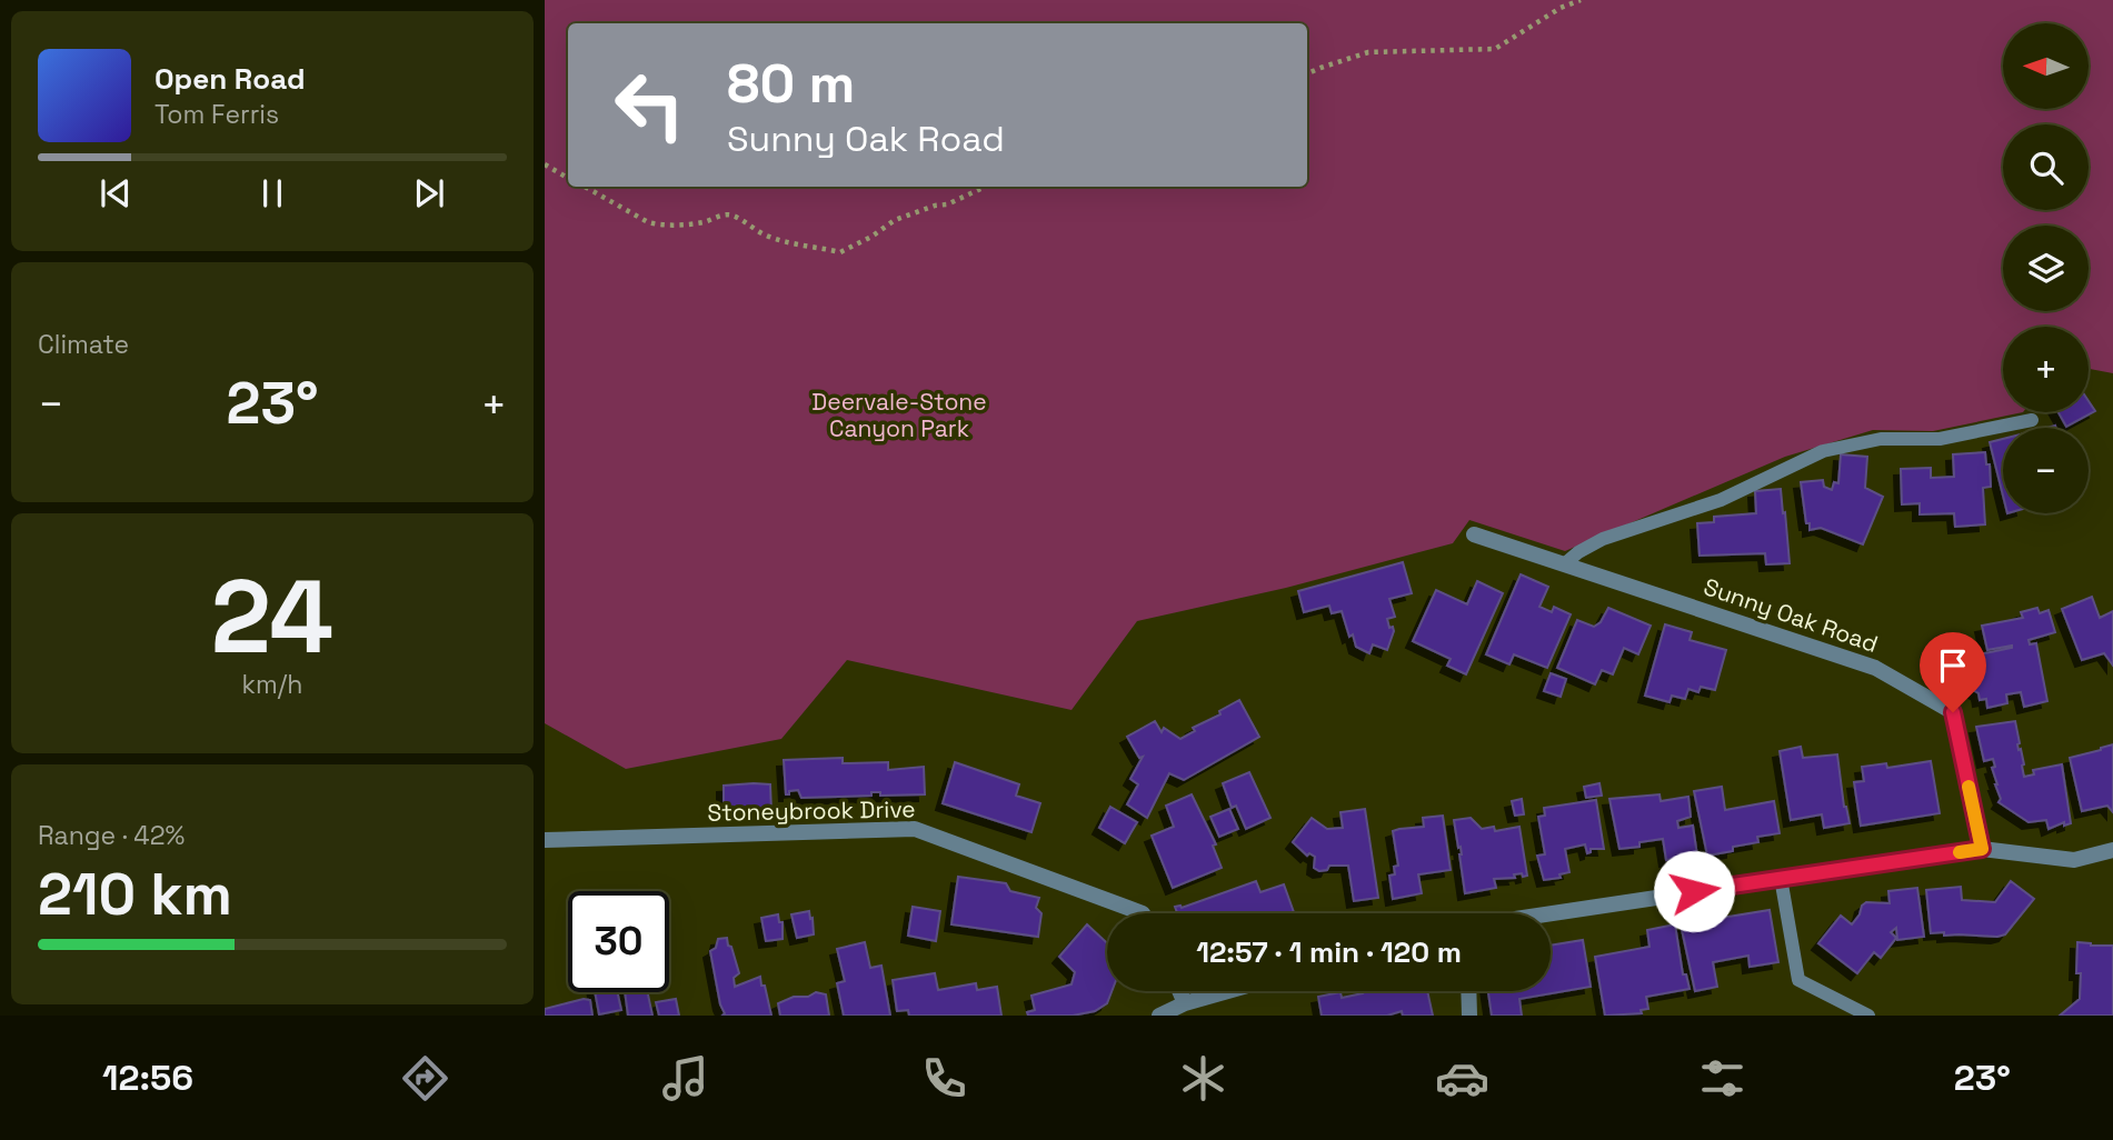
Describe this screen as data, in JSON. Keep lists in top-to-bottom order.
{
  "streets": {
    "street": ["Sunny Oak Road", "Stoneybrook Drive"]
  },
  "parks": ["Deervale-Stone Canyon Park"],
  "north": "left",
  "page": {
    "map_buttons": ["+", "−"],
    "turn": ["80 m", "Sunny Oak Road"],
    "song": ["Open Road", "Tom Ferris"],
    "tile": [
      "Climate",
      ["24", "km/h"],
      ["Range · 42%", "210 km"]
    ],
    "heat": ["−", "23°", "+"],
    "limit": "30",
    "trip": "12:57 · 1 min · 120 m",
    "tabs": ["12:56", "23°"]
  }
}
